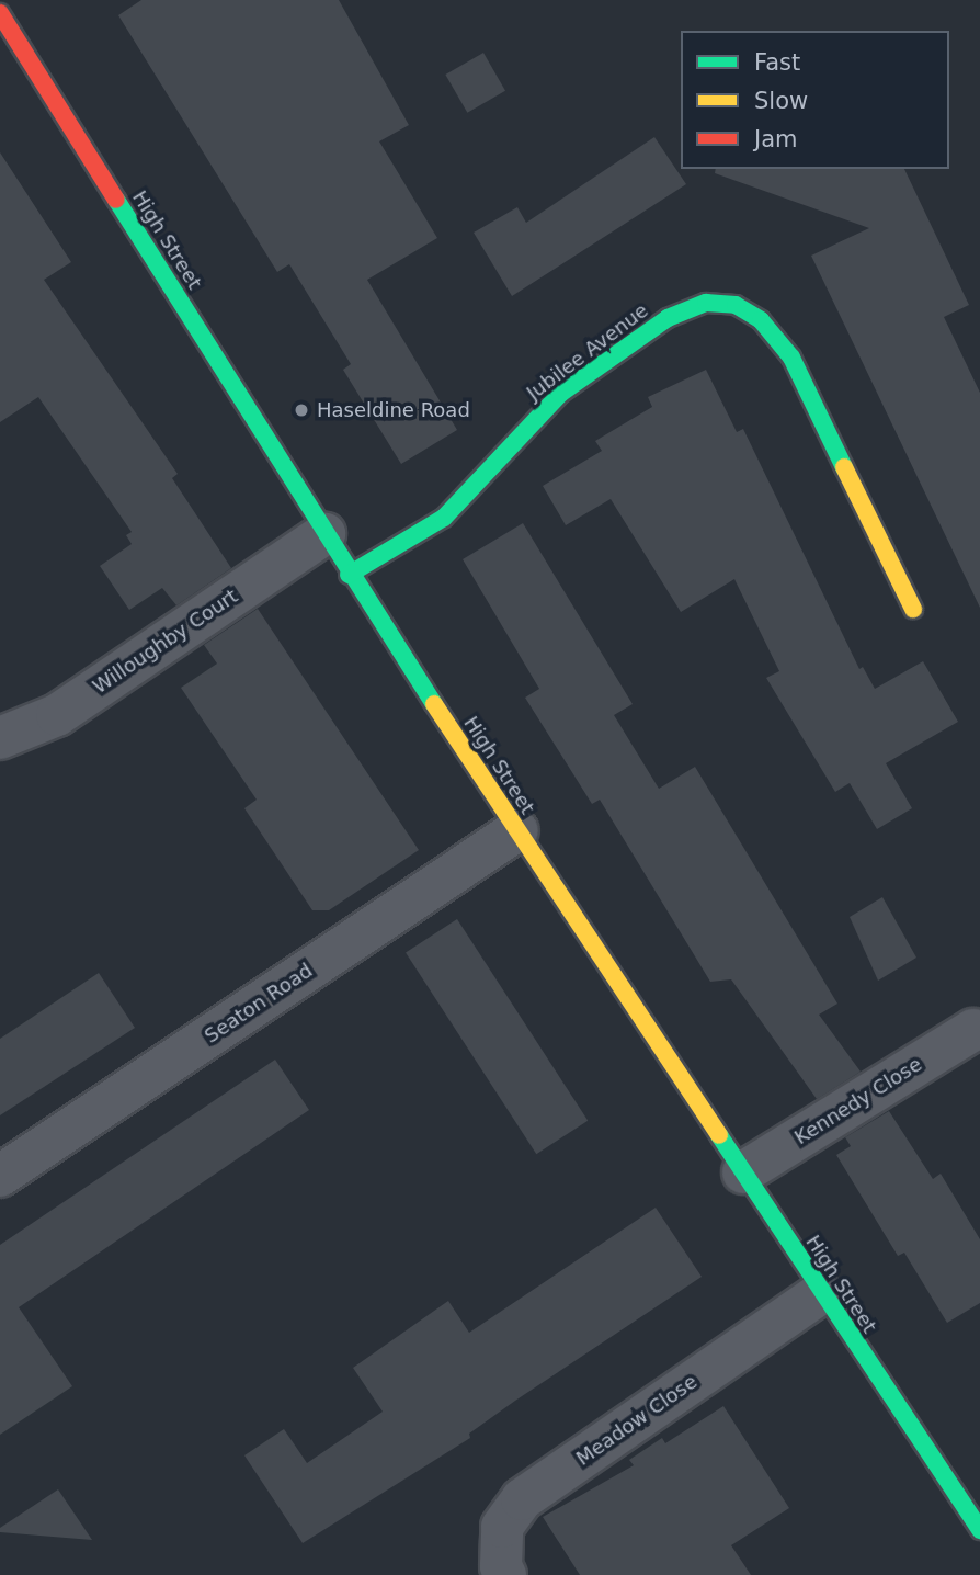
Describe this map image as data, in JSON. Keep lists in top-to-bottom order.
{
  "streets": {
    "street": [
      "High Street",
      "Jubilee Avenue",
      "Willoughby Court",
      "Seaton Road",
      "Kennedy Close",
      "Meadow Close"
    ]
  },
  "crossings": [
    ["High Street", "Jubilee Avenue"],
    ["High Street", "Willoughby Court"],
    ["High Street", "Seaton Road"],
    ["High Street", "Kennedy Close"],
    ["High Street", "Meadow Close"]
  ],
  "places": ["Haseldine Road"],
  "legend": ["Fast", "Slow", "Jam"]
}
